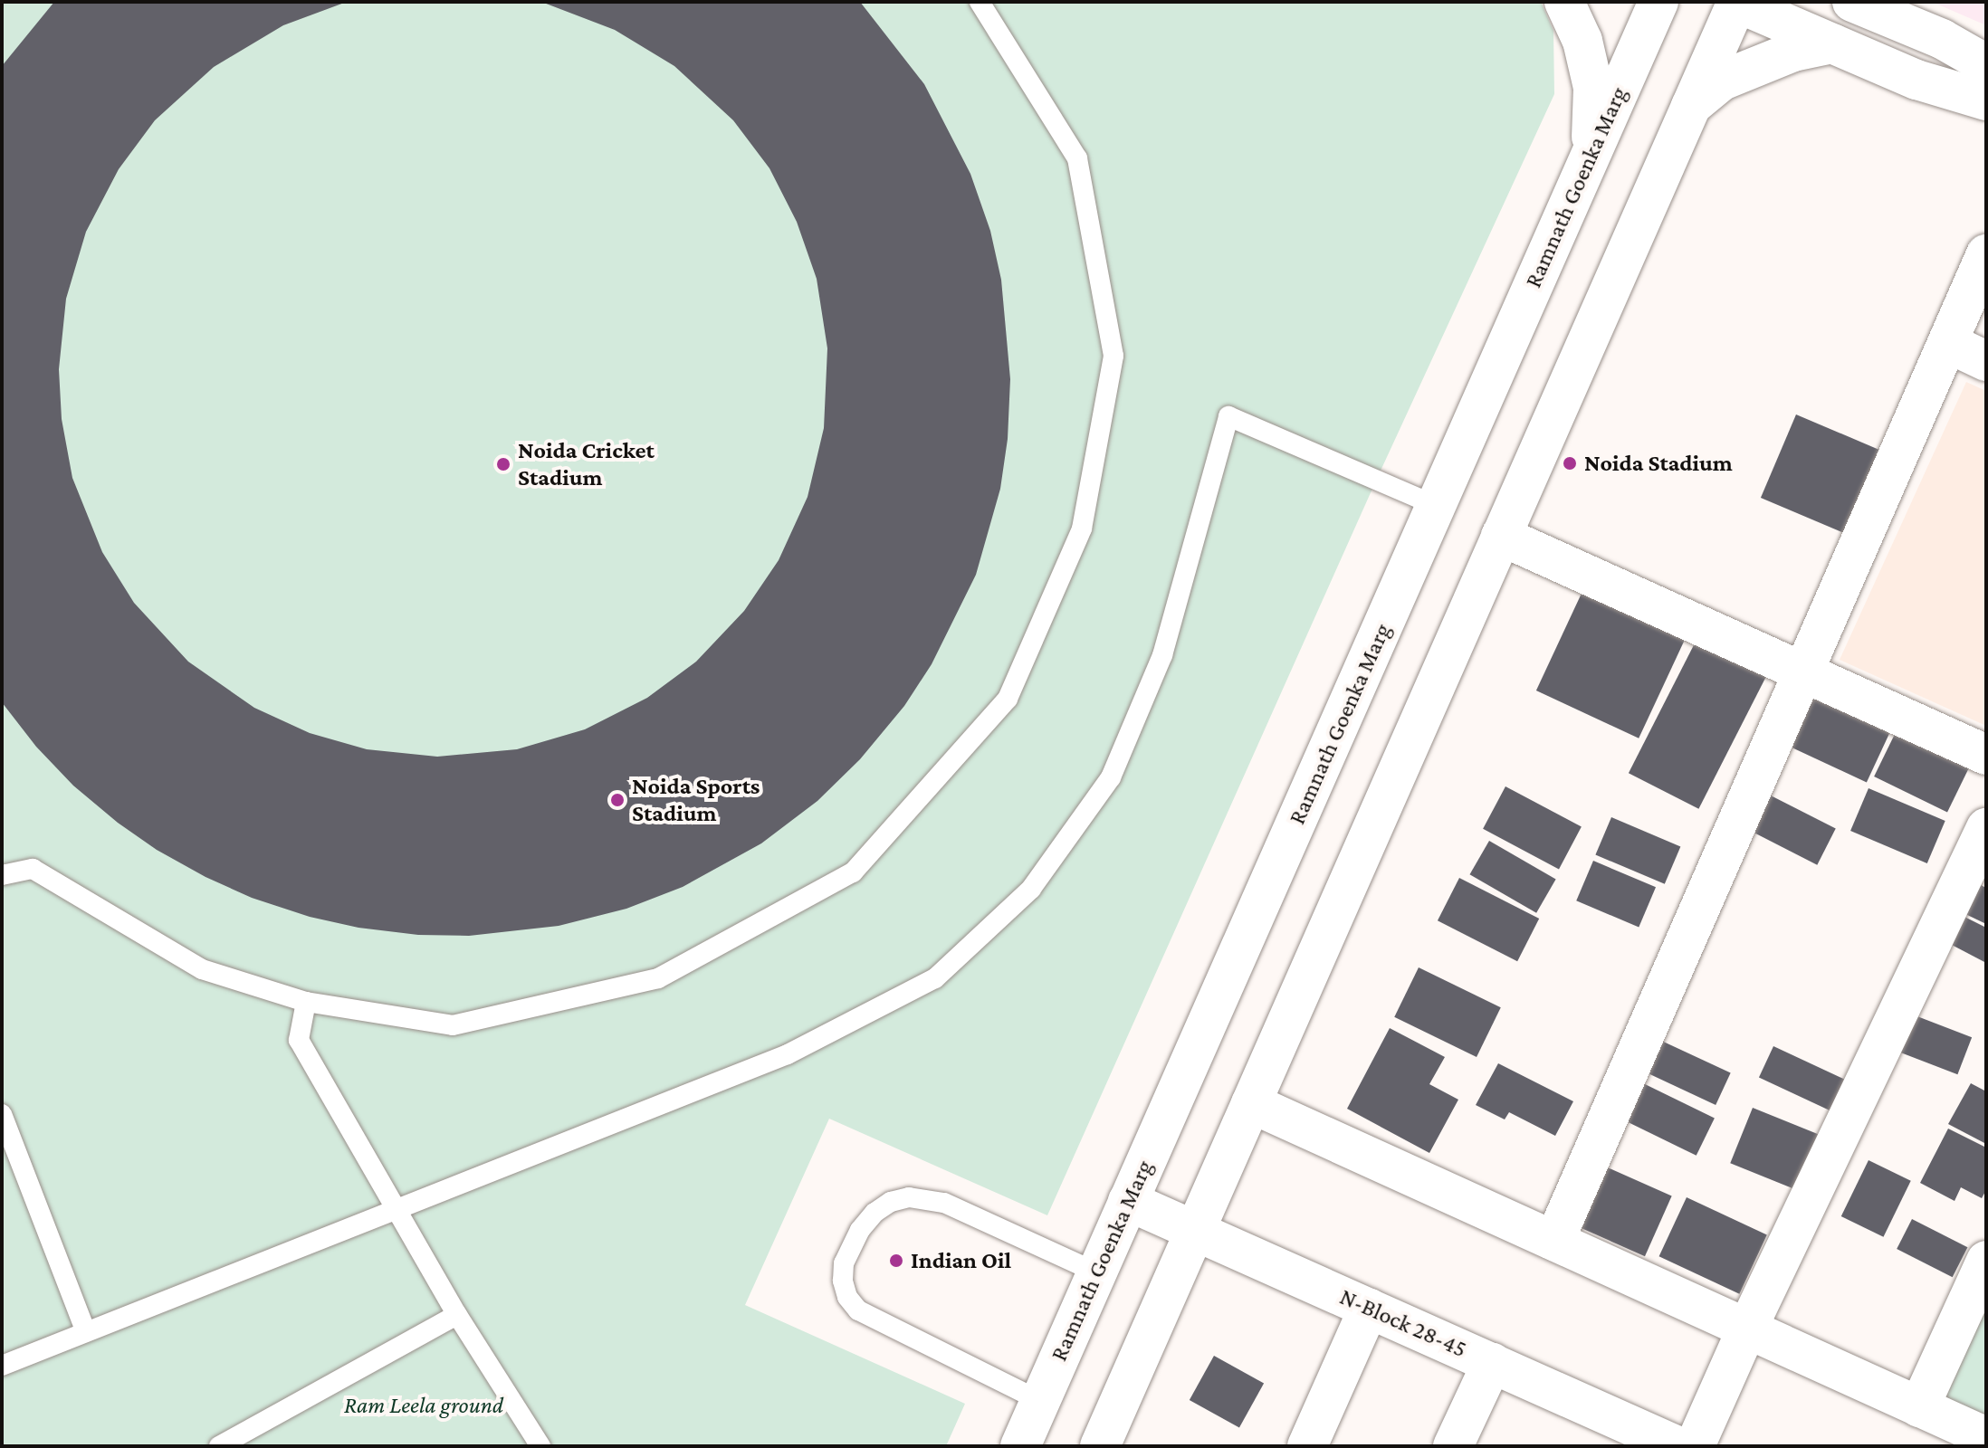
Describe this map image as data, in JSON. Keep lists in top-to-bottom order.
{
  "streets": {
    "street": ["Ramnath Goenka Marg", "N-Block 28-45"]
  },
  "crossings": [
    ["Ramnath Goenka Marg", "N-Block 28-45"]
  ],
  "parks": ["Ram Leela ground"],
  "places": [
    "Noida Stadium",
    "Noida Cricket Stadium",
    "Noida Sports Stadium",
    "Indian Oil"
  ]
}
